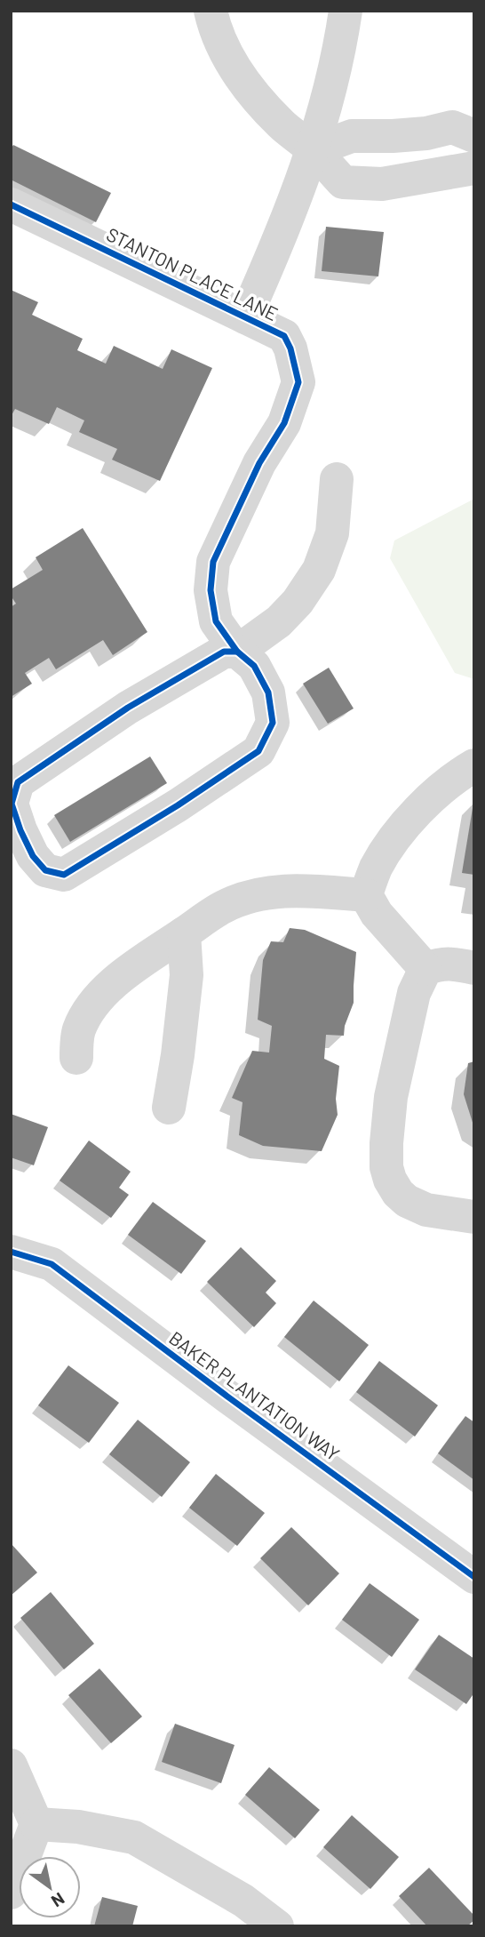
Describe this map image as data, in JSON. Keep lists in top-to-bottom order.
{
  "streets": {
    "street": ["STANTON PLACE LANE", "BAKER PLANTATION WAY"]
  },
  "north": "bottom right"
}
